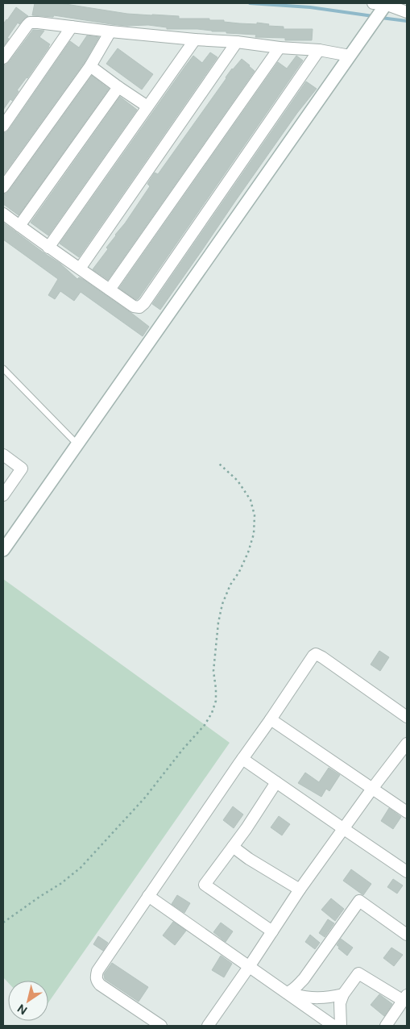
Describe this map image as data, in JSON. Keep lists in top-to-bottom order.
{
  "north": "bottom left"
}
